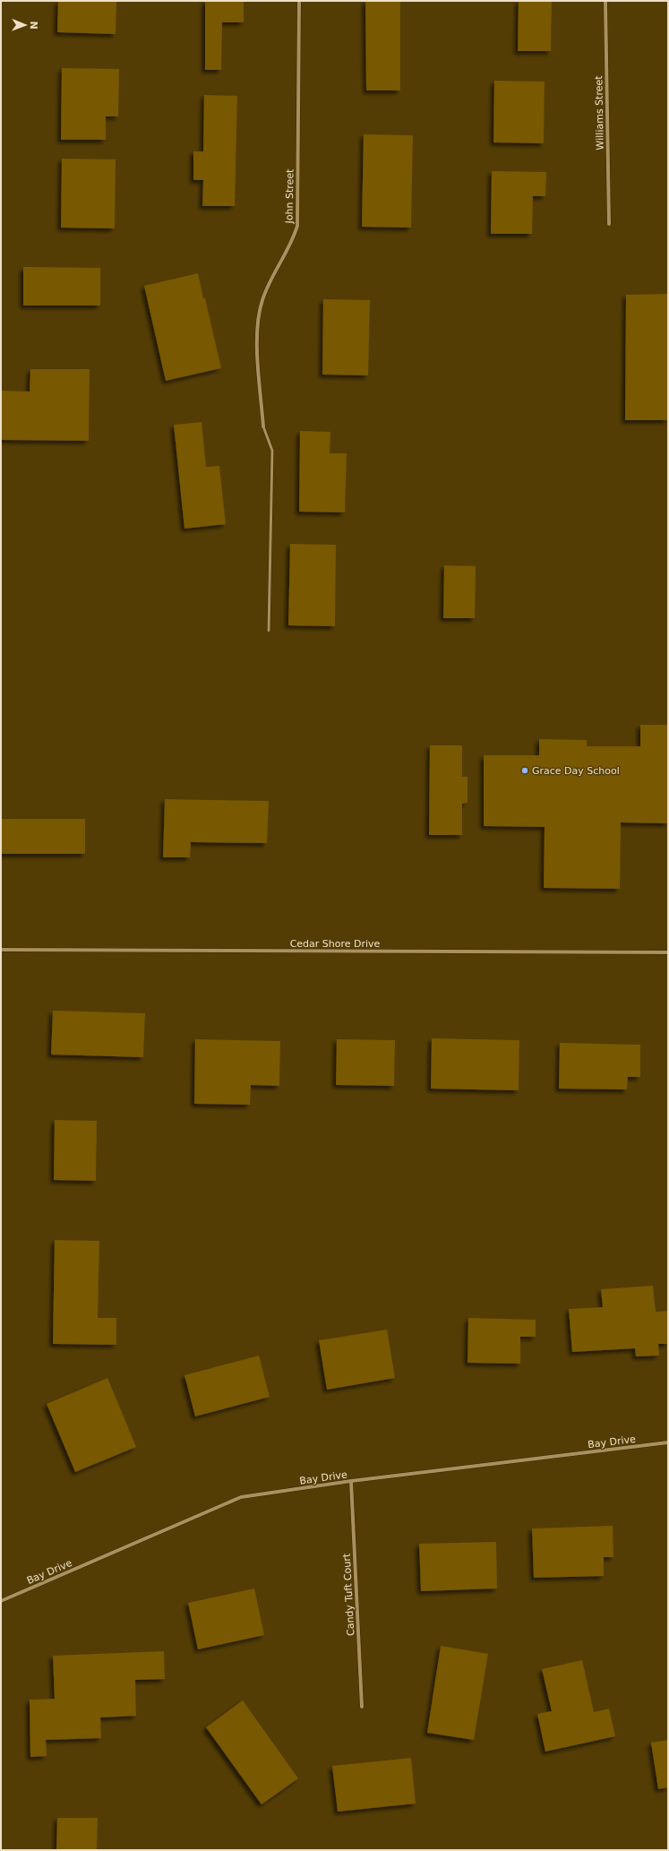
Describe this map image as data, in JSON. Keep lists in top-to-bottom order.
{
  "streets": {
    "street": [
      "Williams Street",
      "John Street",
      "Cedar Shore Drive",
      "Bay Drive",
      "Candy Tuft Court"
    ]
  },
  "crossings": [
    ["Bay Drive", "Candy Tuft Court"]
  ],
  "places": ["Grace Day School"],
  "north": "right"
}
